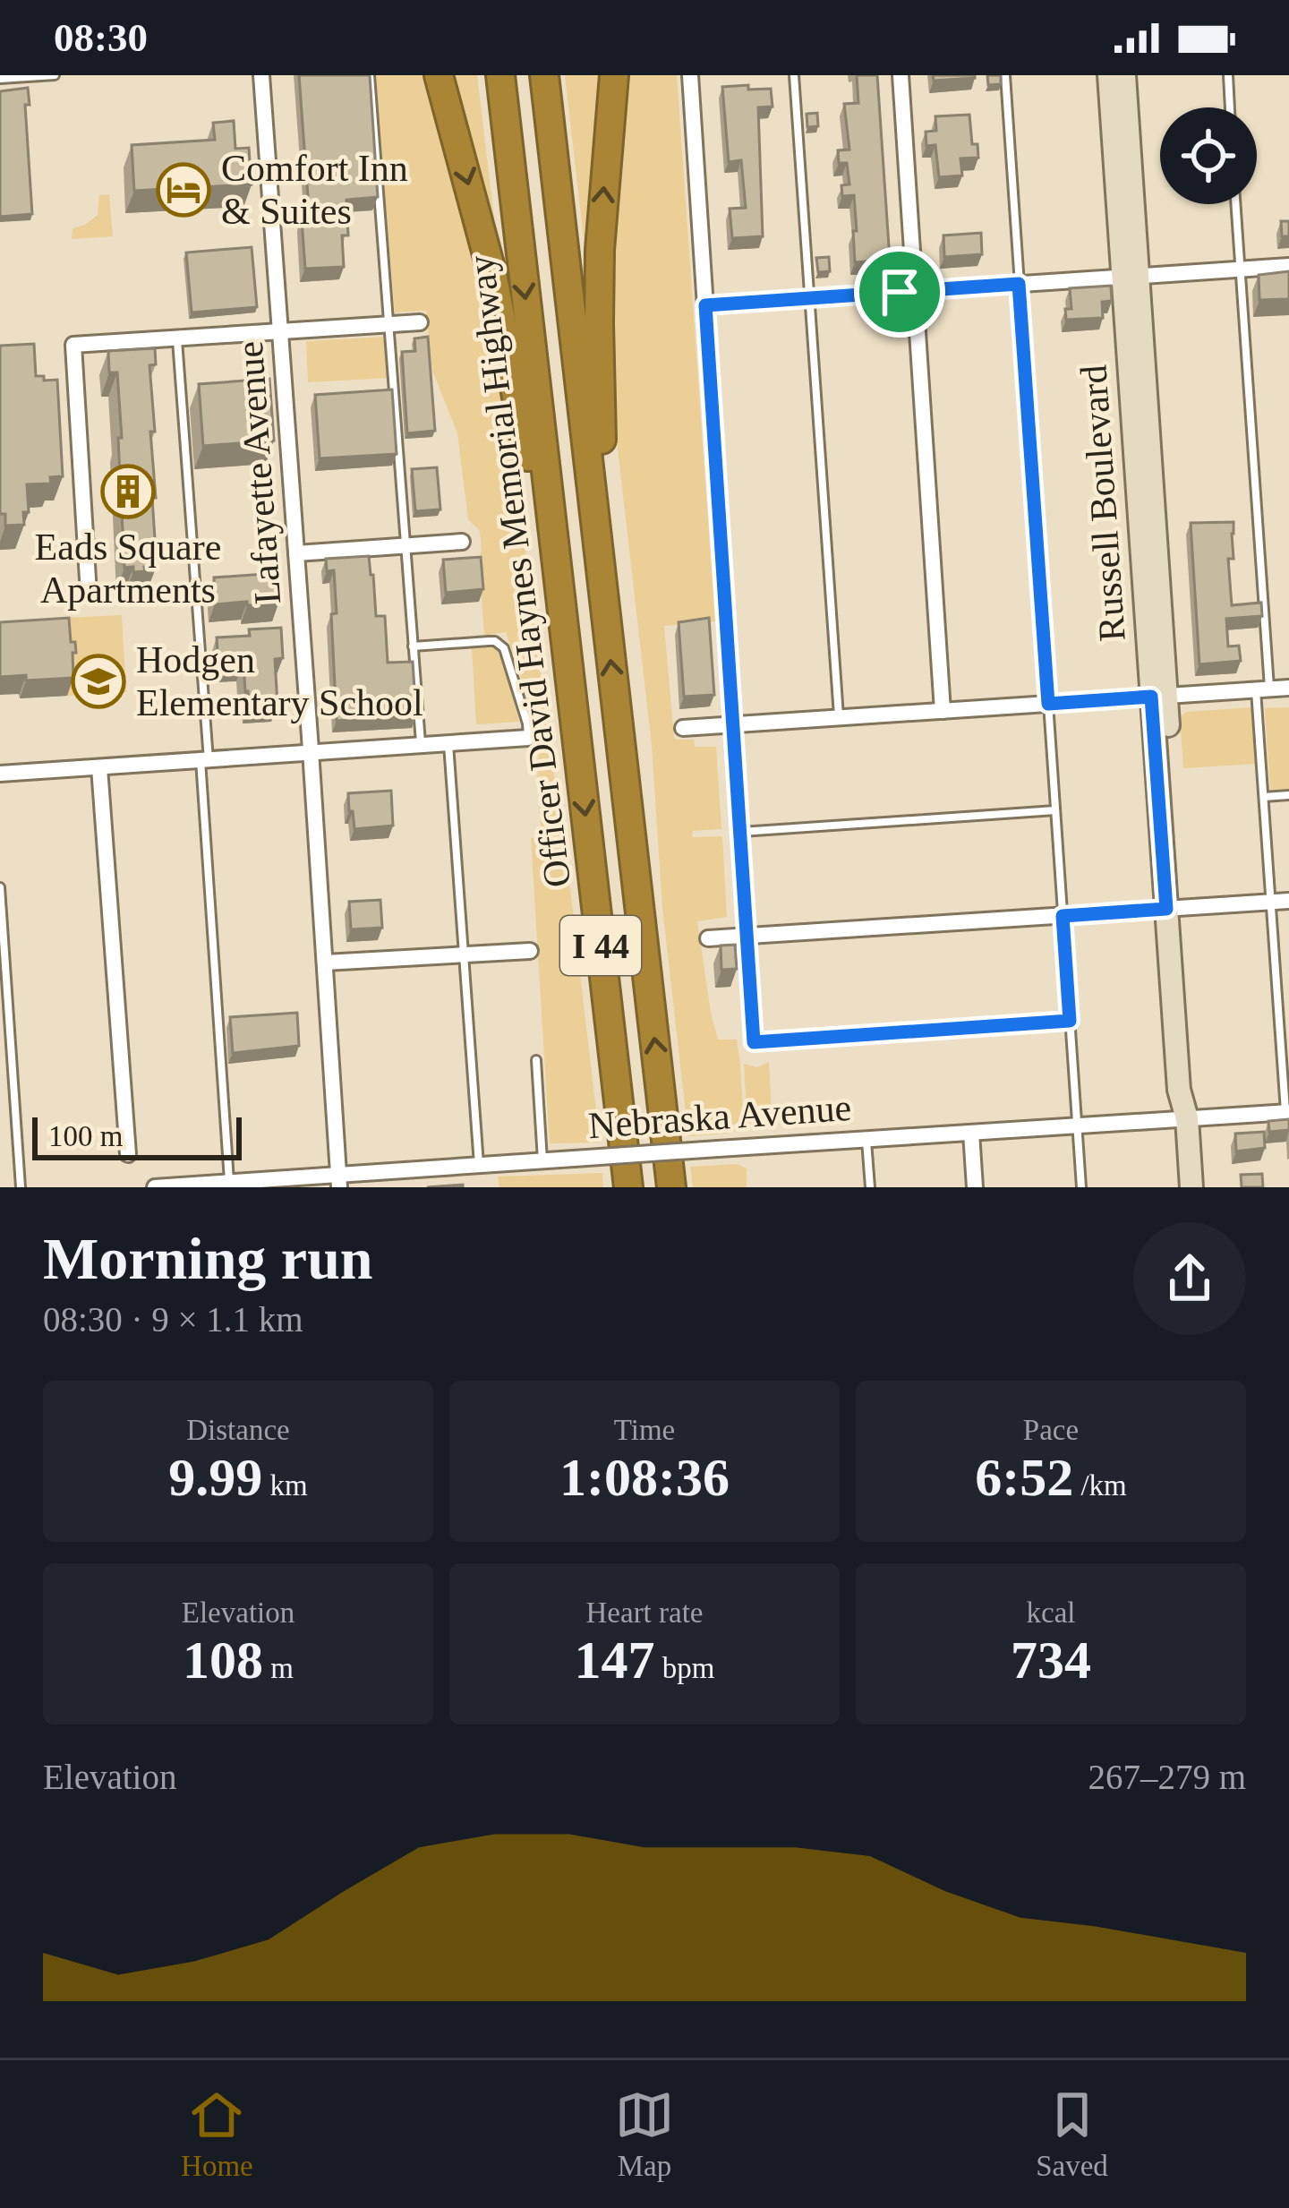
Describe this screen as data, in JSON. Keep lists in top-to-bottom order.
{
  "streets": {
    "highway": ["Officer David Haynes Memorial Highway", "I 44"],
    "main road": ["Russell Boulevard"],
    "street": ["Lafayette Avenue", "Nebraska Avenue"]
  },
  "crossings": [
    ["Lafayette Avenue", "Nebraska Avenue"],
    ["Russell Boulevard", "Nebraska Avenue"]
  ],
  "places": {
    "hotel": ["Comfort Inn & Suites"],
    "building": ["Eads Square Apartments"],
    "school or university": ["Hodgen Elementary School"]
  },
  "scale_bar": "100 m",
  "page": {
    "status": "08:30",
    "scale": "100 m",
    "heading": ["Morning run", "08:30 · 9 × 1.1 km"],
    "stats": [
      ["Distance", "9.99 km"],
      ["Time", "1:08:36"],
      ["Pace", "6:52 /km"],
      ["Elevation", "108 m"],
      ["Heart rate", "147 bpm"],
      ["kcal", "734"]
    ],
    "chart": ["Elevation", "267–279 m"],
    "tabs": ["Home", "Map", "Saved"]
  }
}
